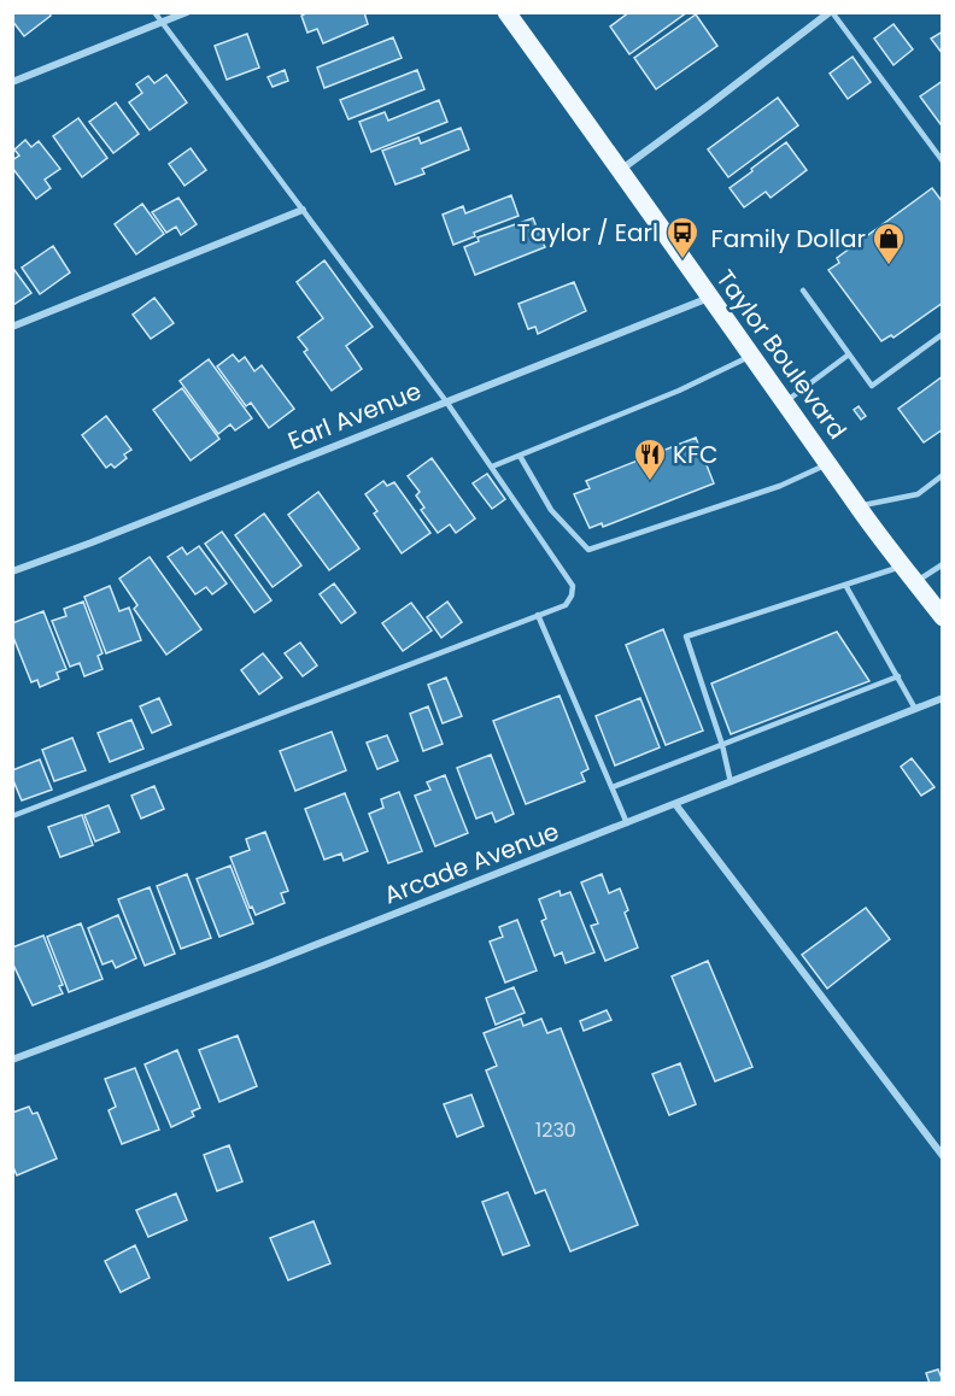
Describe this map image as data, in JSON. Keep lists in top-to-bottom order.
{
  "streets": {
    "main road": ["Taylor Boulevard"],
    "street": ["Earl Avenue", "Arcade Avenue"]
  },
  "crossings": [
    ["Taylor Boulevard", "Earl Avenue"]
  ],
  "places": {
    "bus stop": ["Taylor / Earl"],
    "shop": ["Family Dollar"],
    "restaurant": ["KFC"]
  },
  "house_numbers": ["1230"]
}
